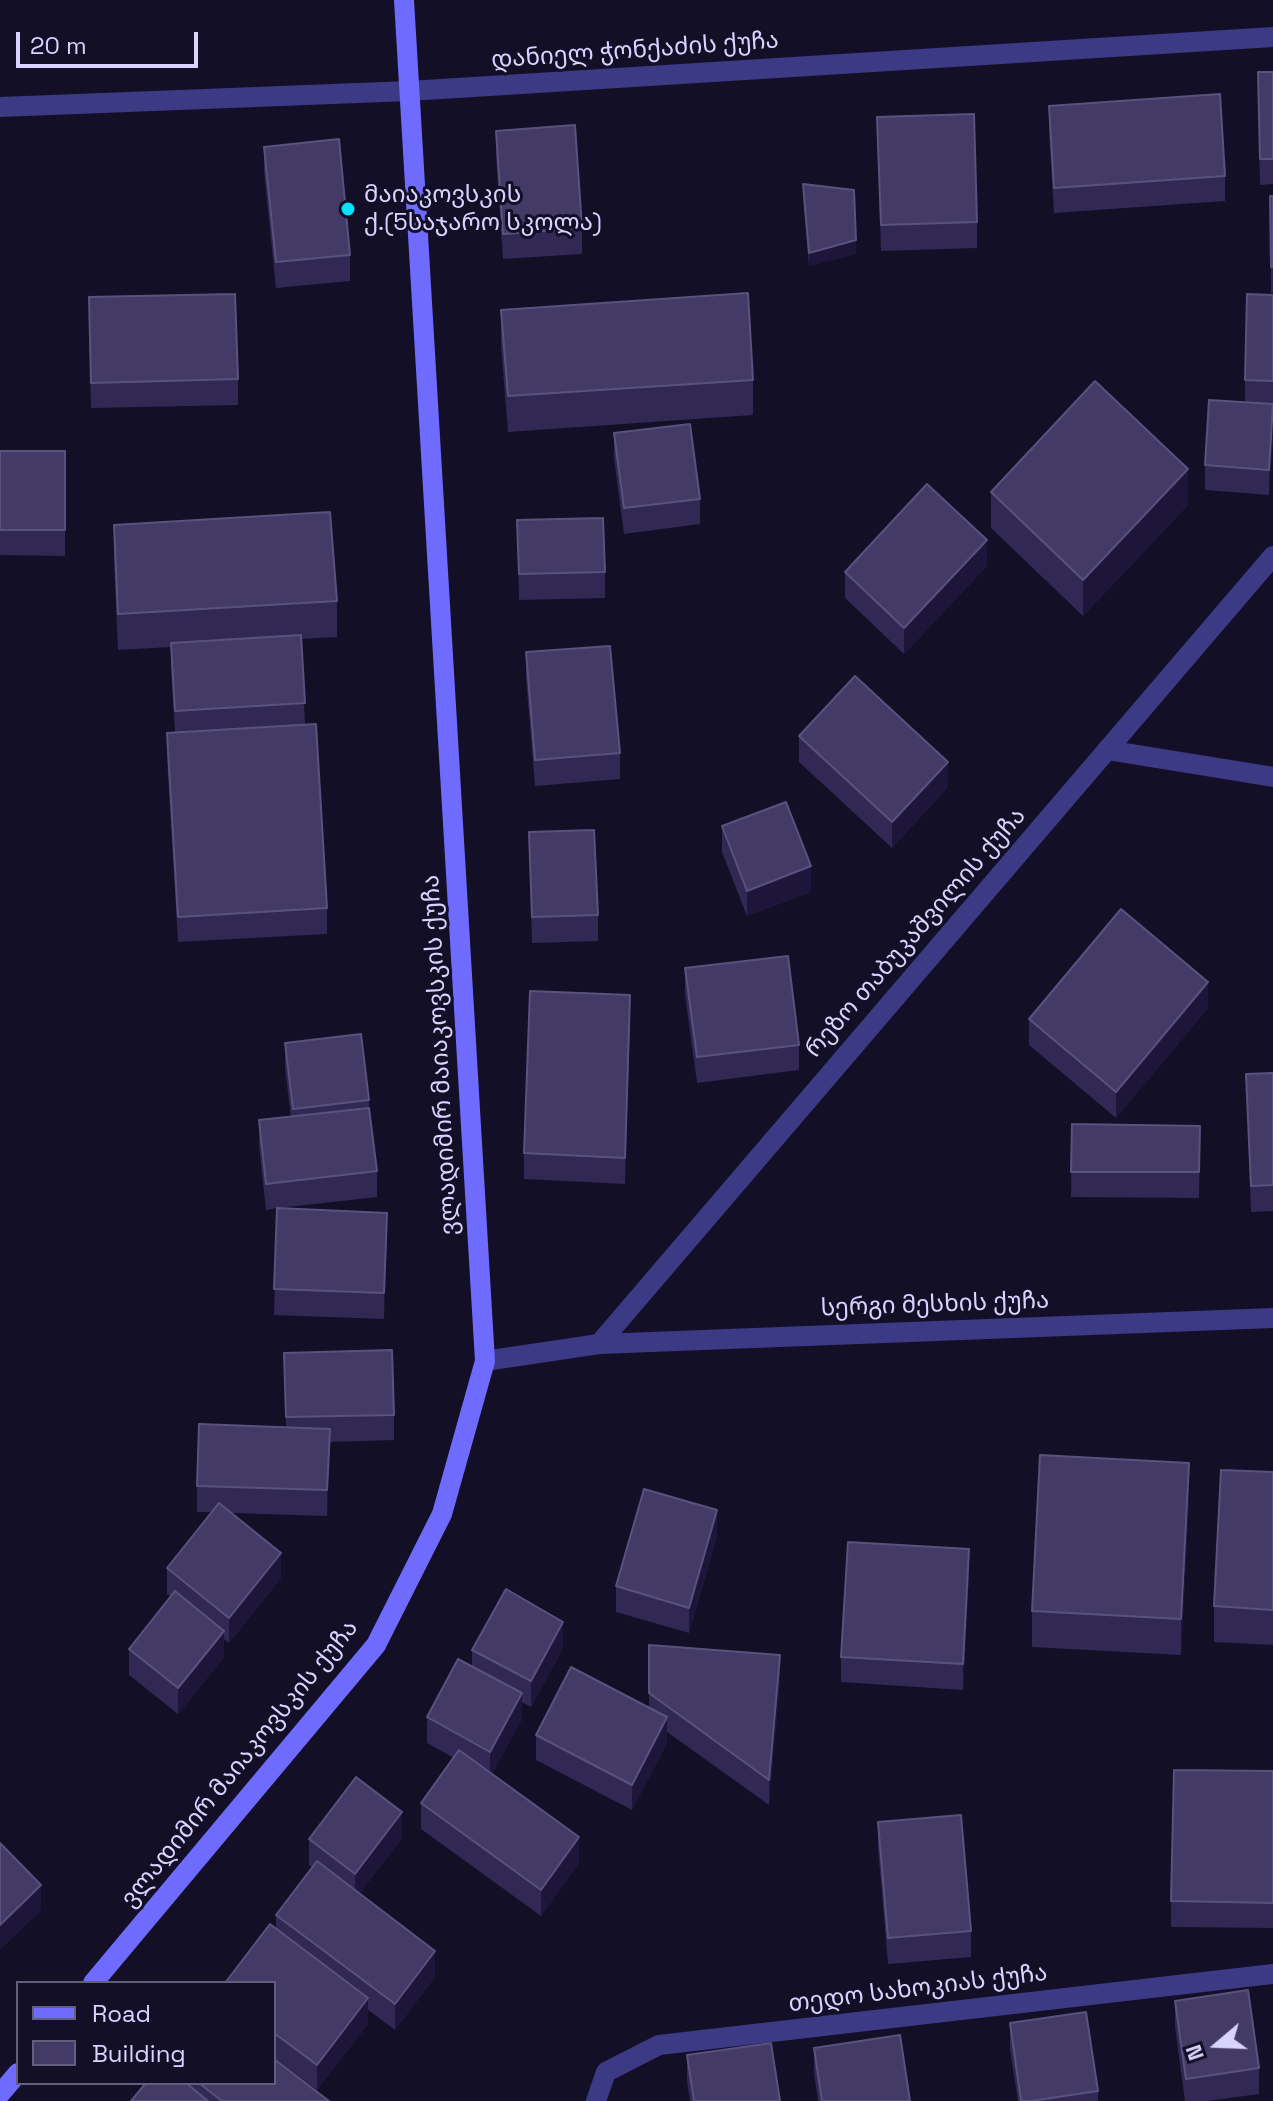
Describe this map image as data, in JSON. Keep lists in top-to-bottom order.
{
  "streets": {
    "main road": ["ვლადიმირ მაიაკოვსკის ქუჩა"],
    "street": [
      "დანიელ ჭონქაძის ქუჩა",
      "რეზო თაბუკაშვილის ქუჩა",
      "სერგი მესხის ქუჩა",
      "თედო სახოკიას ქუჩა"
    ]
  },
  "crossings": [
    ["დანიელ ჭონქაძის ქუჩა", "ვლადიმირ მაიაკოვსკის ქუჩა"],
    ["რეზო თაბუკაშვილის ქუჩა", "სერგი მესხის ქუჩა"],
    ["ვლადიმირ მაიაკოვსკის ქუჩა", "სერგი მესხის ქუჩა"]
  ],
  "places": ["მაიაკოვსკის ქ.(5საჯარო სკოლა)"],
  "legend": ["Road", "Building"],
  "scale_bar": "20 m",
  "north": "left"
}
